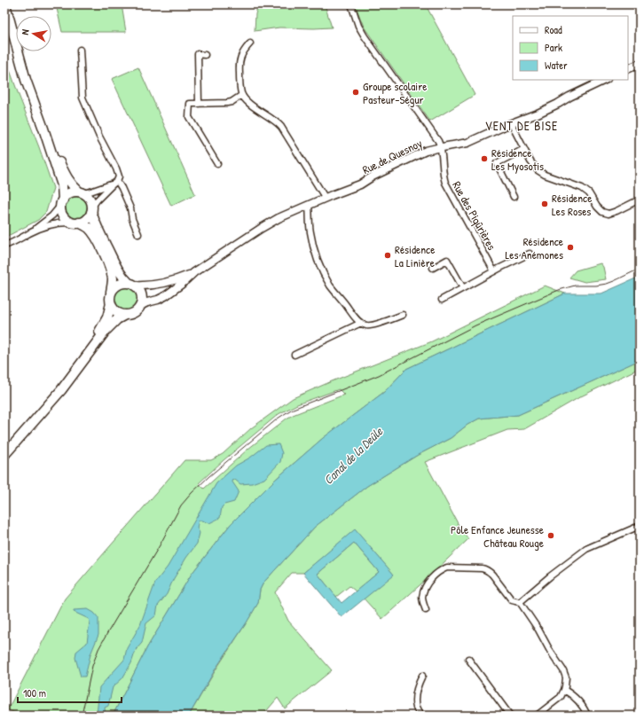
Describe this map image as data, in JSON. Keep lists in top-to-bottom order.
{
  "streets": {
    "street": ["Rue de Quesnoy", "Rue des Piqûrières"]
  },
  "crossings": [
    ["Rue de Quesnoy", "Rue des Piqûrières"]
  ],
  "districts": ["VENT DE BISE"],
  "water": ["Canal de la Deûle"],
  "places": [
    "Groupe scolaire Pasteur-Ségur",
    "Résidence Les Myosotis",
    "Résidence Les Roses",
    "Résidence Les Anémones",
    "Résidence La Linière",
    "Pôle Enfance Jeunesse Château Rouge"
  ],
  "legend": ["Road", "Park", "Water"],
  "scale_bar": "100 m",
  "north": "left"
}
